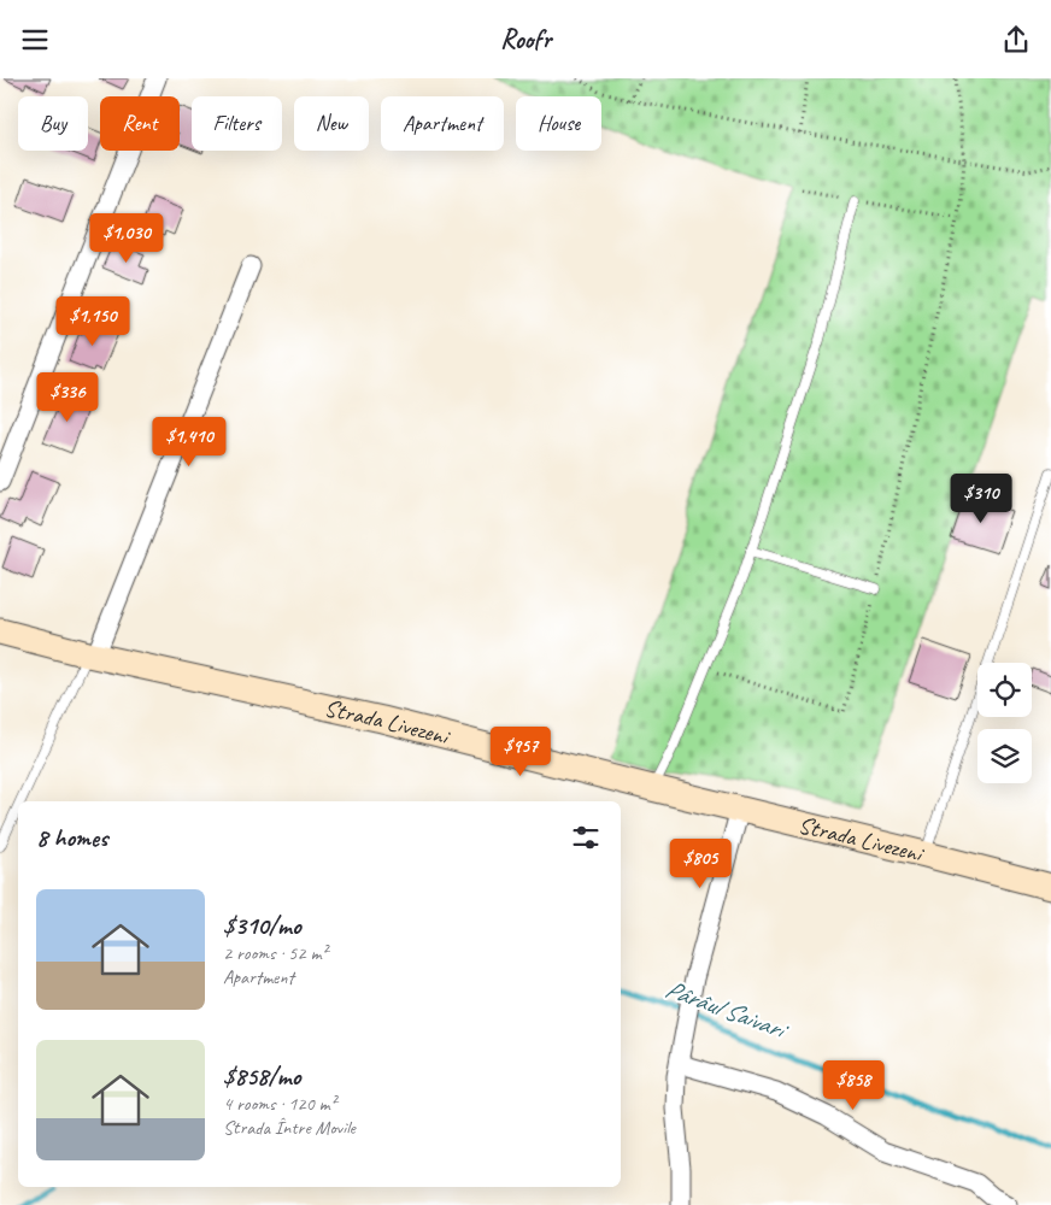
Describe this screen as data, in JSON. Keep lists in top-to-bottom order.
{
  "streets": {
    "main road": ["Strada Livezeni"]
  },
  "water": ["Pârâul Saivari"],
  "page": {
    "header": "Roofr",
    "chip": [
      "Buy",
      "Rent",
      "Filters",
      "New",
      "Apartment",
      "House"
    ],
    "price": [
      "$1,030",
      "$1,150",
      "$336",
      "$1,410",
      "$310",
      "$957",
      "$805",
      "$858"
    ],
    "heading": "8 homes",
    "list": [
      {
        "name": "$310/mo",
        "note": "2 rooms · 52 m² · Apartment"
      },
      {
        "name": "$858/mo",
        "note": "4 rooms · 120 m² · Strada Între Movile"
      }
    ]
  }
}
